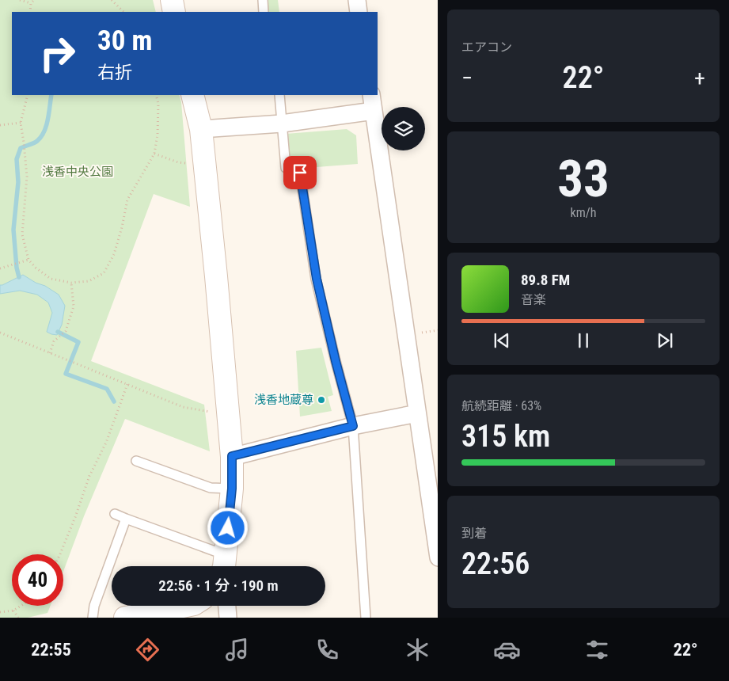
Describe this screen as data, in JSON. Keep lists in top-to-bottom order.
{
  "parks": ["浅香中央公園"],
  "places": ["浅香地蔵尊"],
  "page": {
    "tile": [
      "エアコン",
      ["33", "km/h"],
      ["航続距離 · 63%", "315 km"],
      ["到着", "22:56"]
    ],
    "turn": ["30 m", "右折"],
    "heat": ["−", "22°", "+"],
    "song": ["89.8 FM", "音楽"],
    "limit": "40",
    "trip": "22:56 · 1 分 · 190 m",
    "tabs": ["22:55", "22°"]
  }
}
